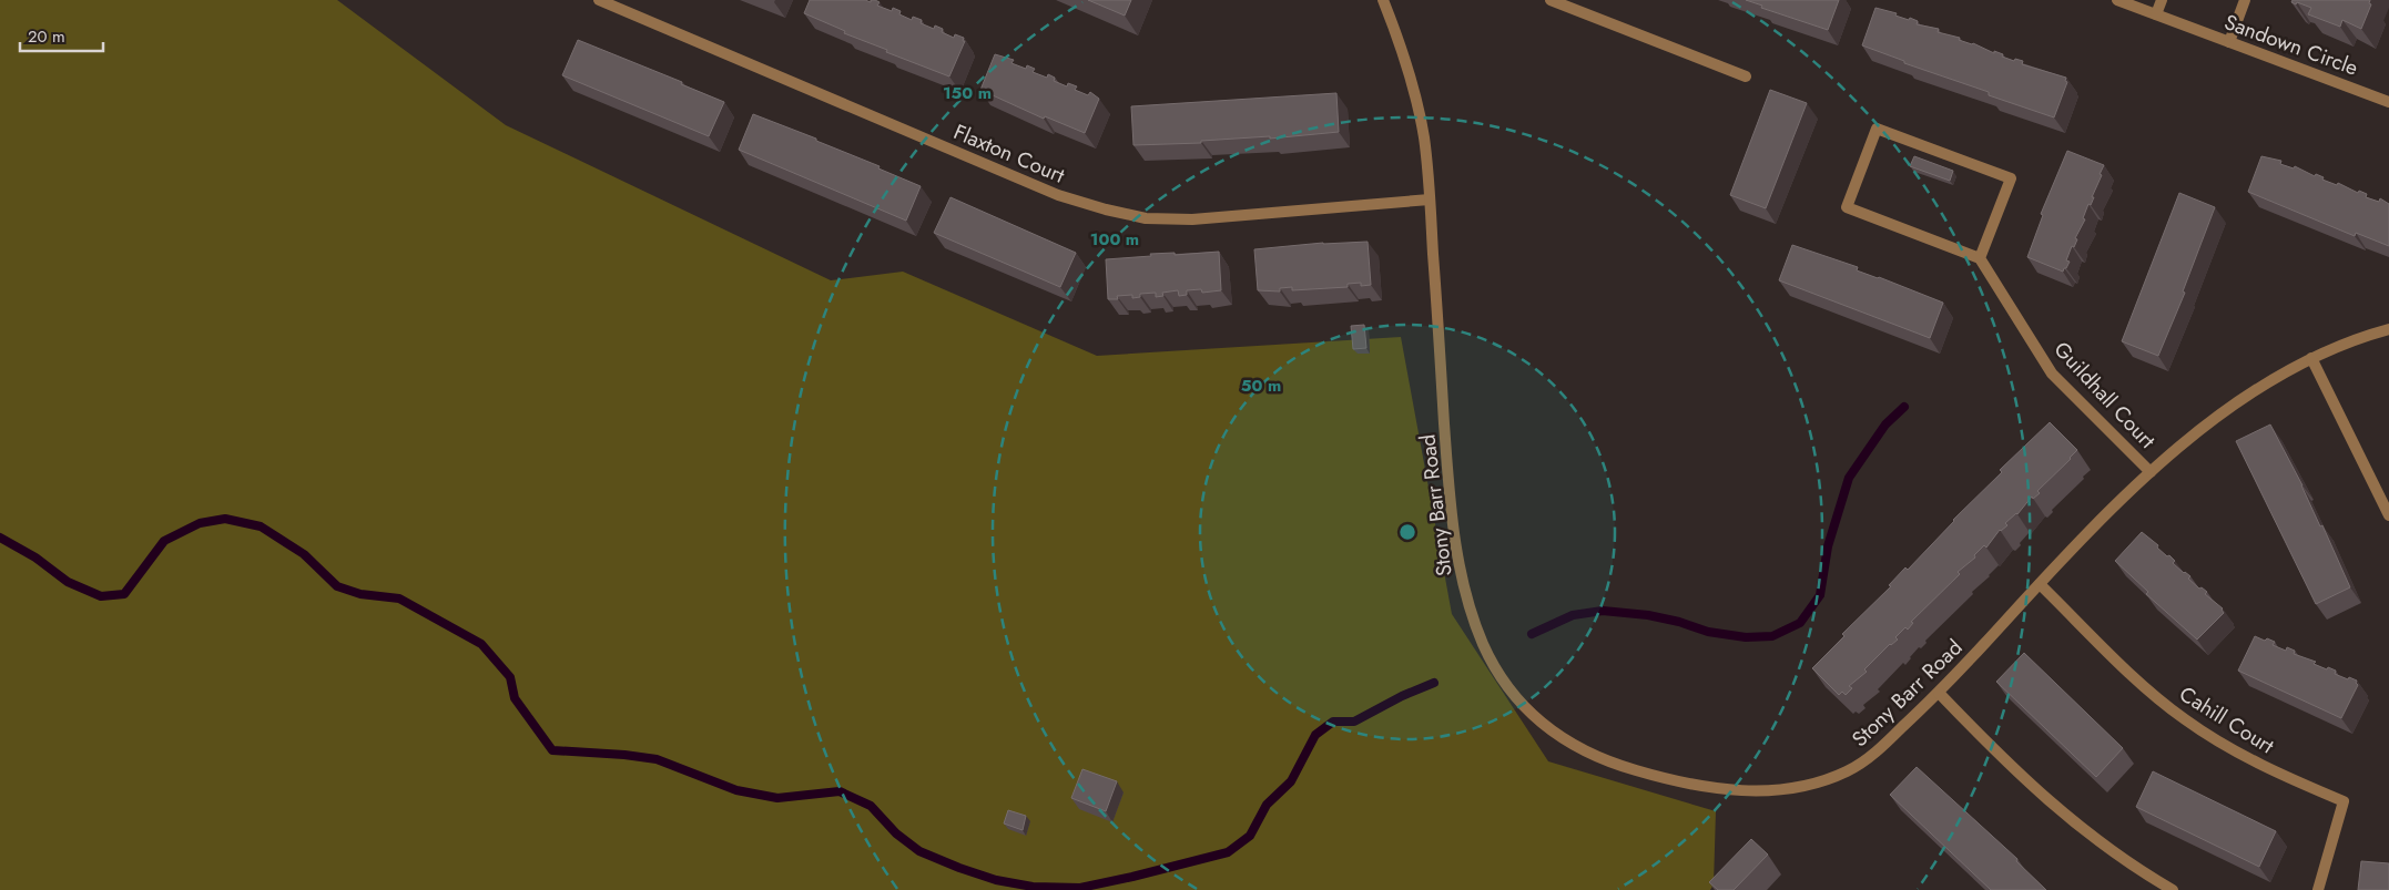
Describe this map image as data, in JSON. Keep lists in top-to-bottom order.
{
  "streets": {
    "street": [
      "Sandown Circle",
      "Flaxton Court",
      "Guildhall Court",
      "Stony Barr Road",
      "Cahill Court"
    ]
  },
  "crossings": [
    ["Flaxton Court", "Stony Barr Road"],
    ["Guildhall Court", "Stony Barr Road"],
    ["Stony Barr Road", "Cahill Court"]
  ],
  "scale_bar": "20 m",
  "rings": ["150 m", "100 m", "50 m"]
}
